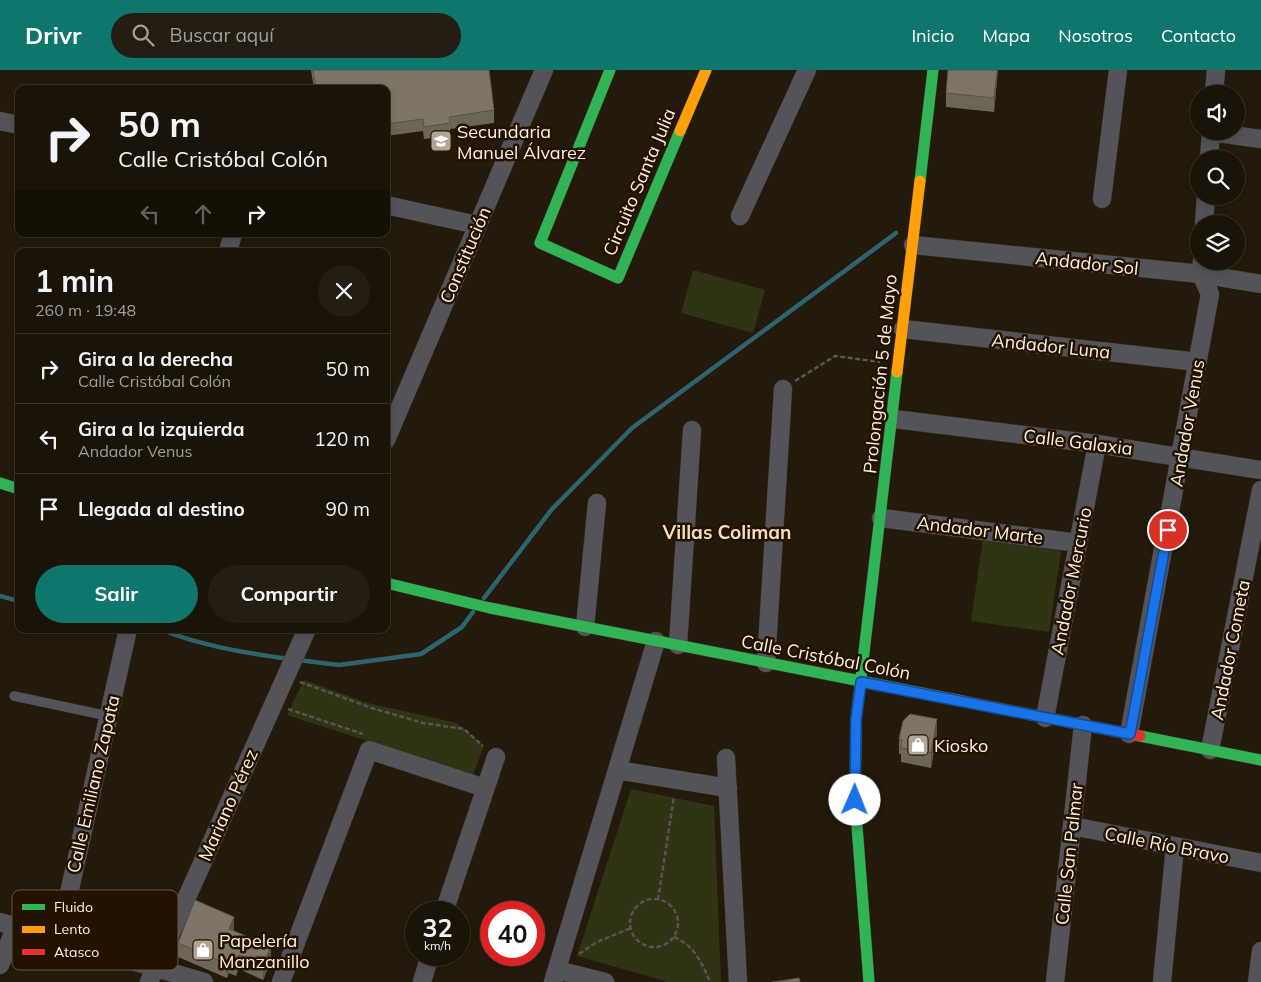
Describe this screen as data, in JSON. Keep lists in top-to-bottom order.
{
  "streets": {
    "street": [
      "Circuito Santa Julia",
      "Constitución",
      "Andador Sol",
      "Andador Luna",
      "Prolongación 5 de Mayo",
      "Andador Venus",
      "Calle Galaxia",
      "Andador Marte",
      "Andador Mercurio",
      "Andador Cometa",
      "Calle Cristóbal Colón",
      "Calle Emiliano Zapata",
      "Mariano Pérez",
      "Calle Río Bravo",
      "Calle San Palmar"
    ]
  },
  "crossings": [
    ["Andador Sol", "Prolongación 5 de Mayo"],
    ["Andador Luna", "Prolongación 5 de Mayo"],
    ["Andador Luna", "Andador Venus"],
    ["Prolongación 5 de Mayo", "Calle Galaxia"],
    ["Prolongación 5 de Mayo", "Andador Marte"],
    ["Prolongación 5 de Mayo", "Calle Cristóbal Colón"],
    ["Andador Venus", "Calle Galaxia"],
    ["Andador Venus", "Calle Cristóbal Colón"],
    ["Calle Galaxia", "Andador Mercurio"],
    ["Andador Marte", "Andador Mercurio"],
    ["Andador Mercurio", "Calle Cristóbal Colón"],
    ["Andador Cometa", "Calle Cristóbal Colón"],
    ["Calle Cristóbal Colón", "Calle San Palmar"],
    ["Calle Río Bravo", "Calle San Palmar"]
  ],
  "districts": ["Villas Coliman"],
  "places": {
    "school or university": ["Secundaria Manuel Álvarez"],
    "shop": ["Kiosko", "Papelería Manzanillo"]
  },
  "legend": ["Fluido", "Lento", "Atasco"],
  "page": {
    "header": "Drivr",
    "search": "Buscar aquí",
    "nav": [
      "Inicio",
      "Mapa",
      "Nosotros",
      "Contacto"
    ],
    "turn": ["50 m", "Calle Cristóbal Colón"],
    "heading": ["1 min", "260 m · 19:48"],
    "list": [
      {
        "name": "Gira a la derecha",
        "note": "Calle Cristóbal Colón",
        "value": "50 m"
      },
      {
        "name": "Gira a la izquierda",
        "note": "Andador Venus",
        "value": "120 m"
      },
      {
        "name": "Llegada al destino",
        "value": "90 m"
      }
    ],
    "buttons": ["Salir", "Compartir"],
    "speed": "32 km/h",
    "limit": "40"
  }
}
